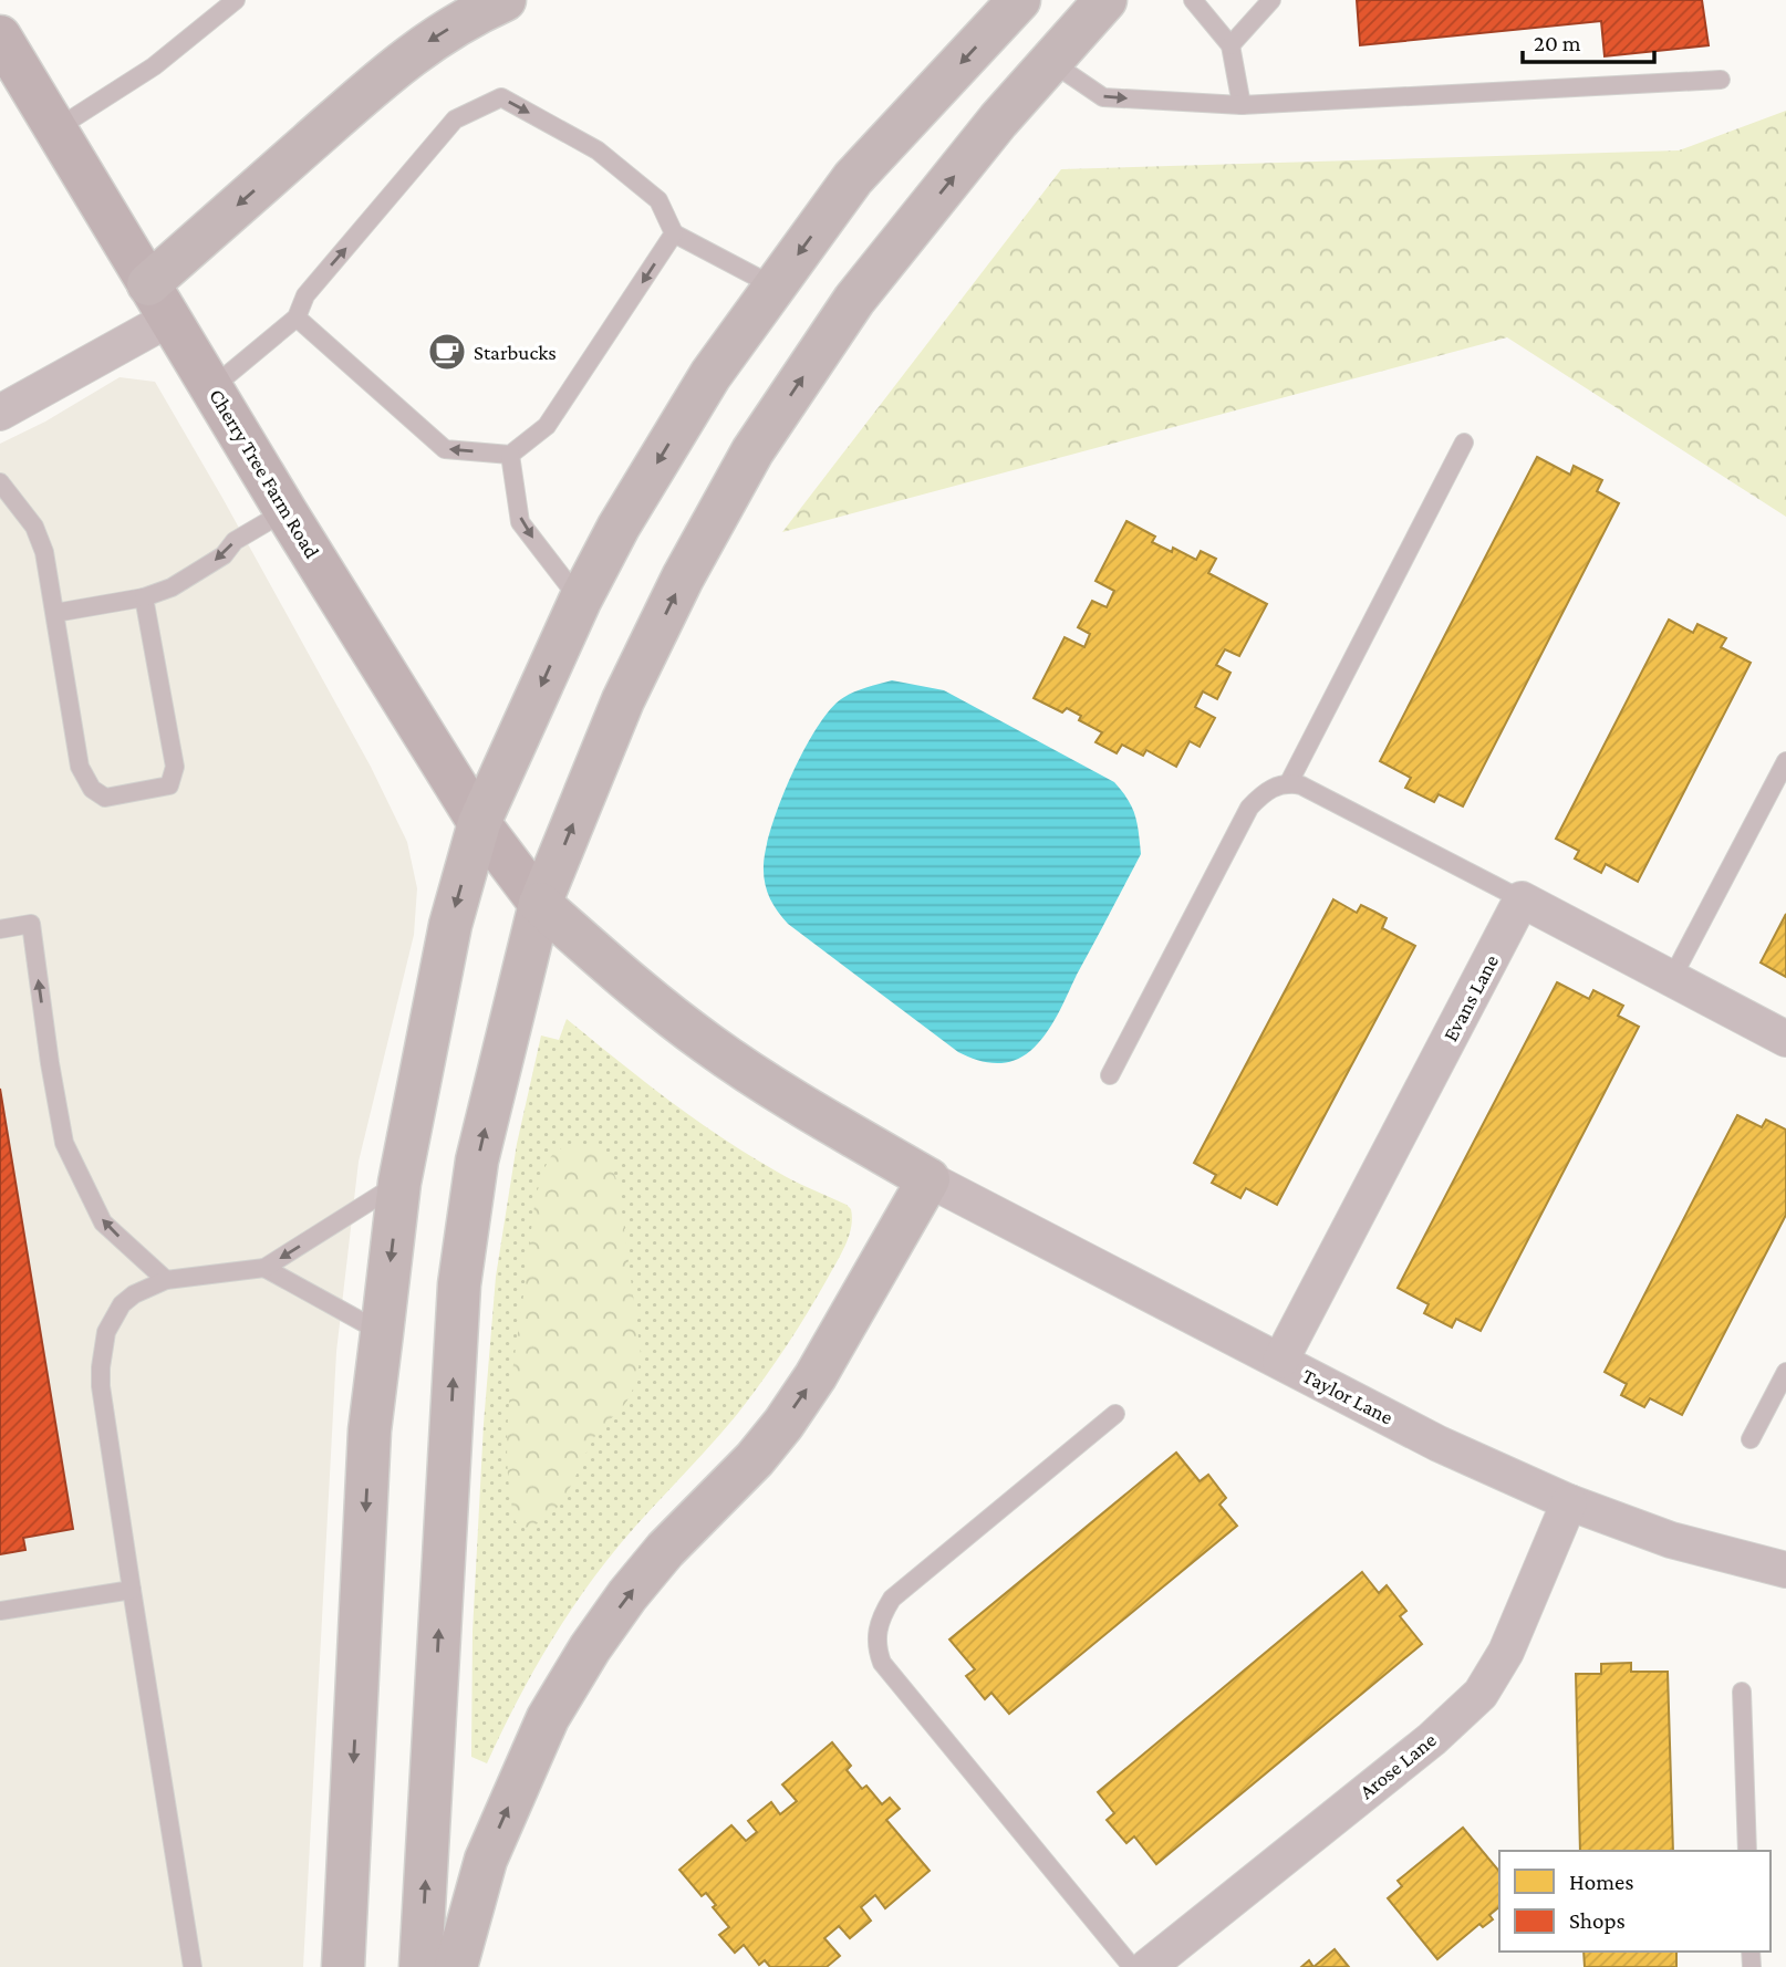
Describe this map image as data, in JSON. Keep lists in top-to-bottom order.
{
  "streets": {
    "main road": ["Cherry Tree Farm Road"],
    "street": ["Evans Lane", "Taylor Lane", "Arose Lane"]
  },
  "crossings": [
    ["Evans Lane", "Taylor Lane"],
    ["Taylor Lane", "Arose Lane"]
  ],
  "places": {
    "cafe": ["Starbucks"]
  },
  "legend": ["Homes", "Shops"],
  "scale_bar": "20 m"
}
